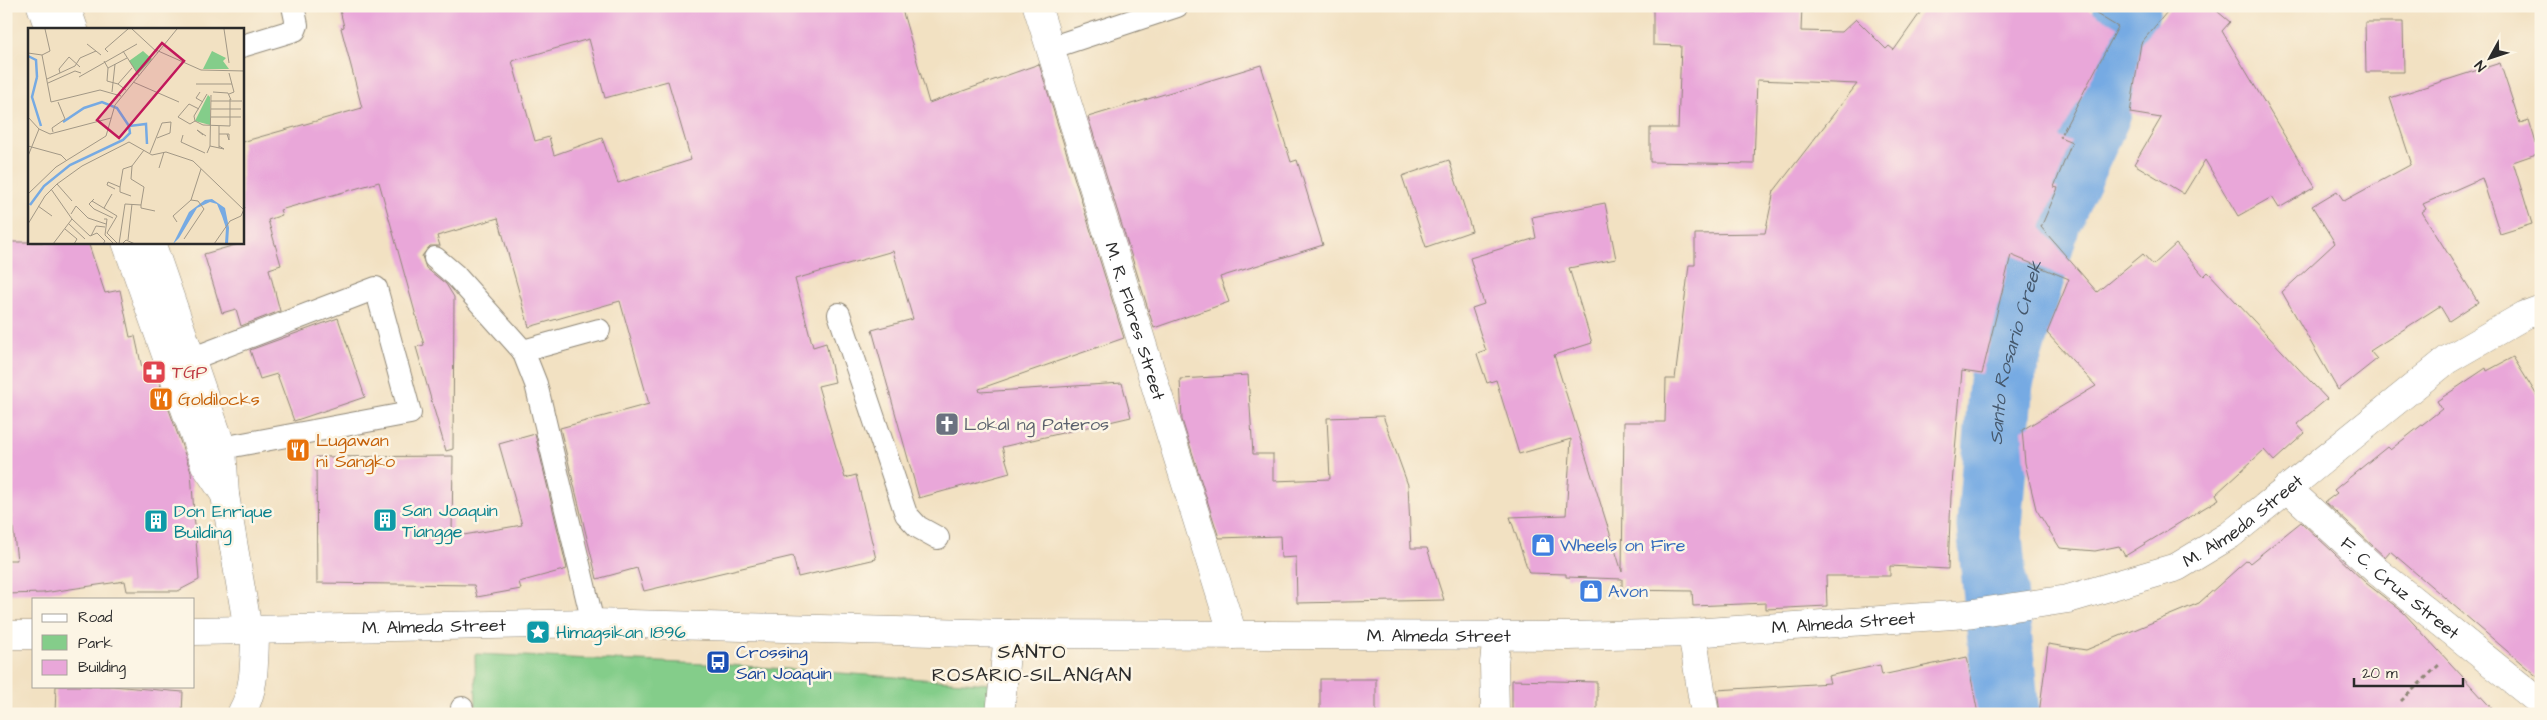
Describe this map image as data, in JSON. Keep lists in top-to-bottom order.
{
  "streets": {
    "main road": ["M. R. Flores Street", "M. Almeda Street", "F. C. Cruz Street"]
  },
  "crossings": [
    ["M. R. Flores Street", "M. Almeda Street"],
    ["M. Almeda Street", "F. C. Cruz Street"]
  ],
  "districts": ["SANTO ROSARIO–SILANGAN"],
  "water": ["Santo Rosario Creek"],
  "places": {
    "pharmacy": ["TGP"],
    "restaurant": ["Goldilocks", "Lugawan ni Sangko"],
    "church": ["Lokal ng Pateros"],
    "building": ["San Joaquin Tiangge", "Don Enrique Building"],
    "shop": ["Wheels on Fire", "Avon"],
    "place": ["Himagsikan 1896"],
    "bus stop": ["Crossing San Joaquin"]
  },
  "legend": ["Road", "Park", "Building"],
  "scale_bar": "20 m",
  "north": "bottom left"
}
